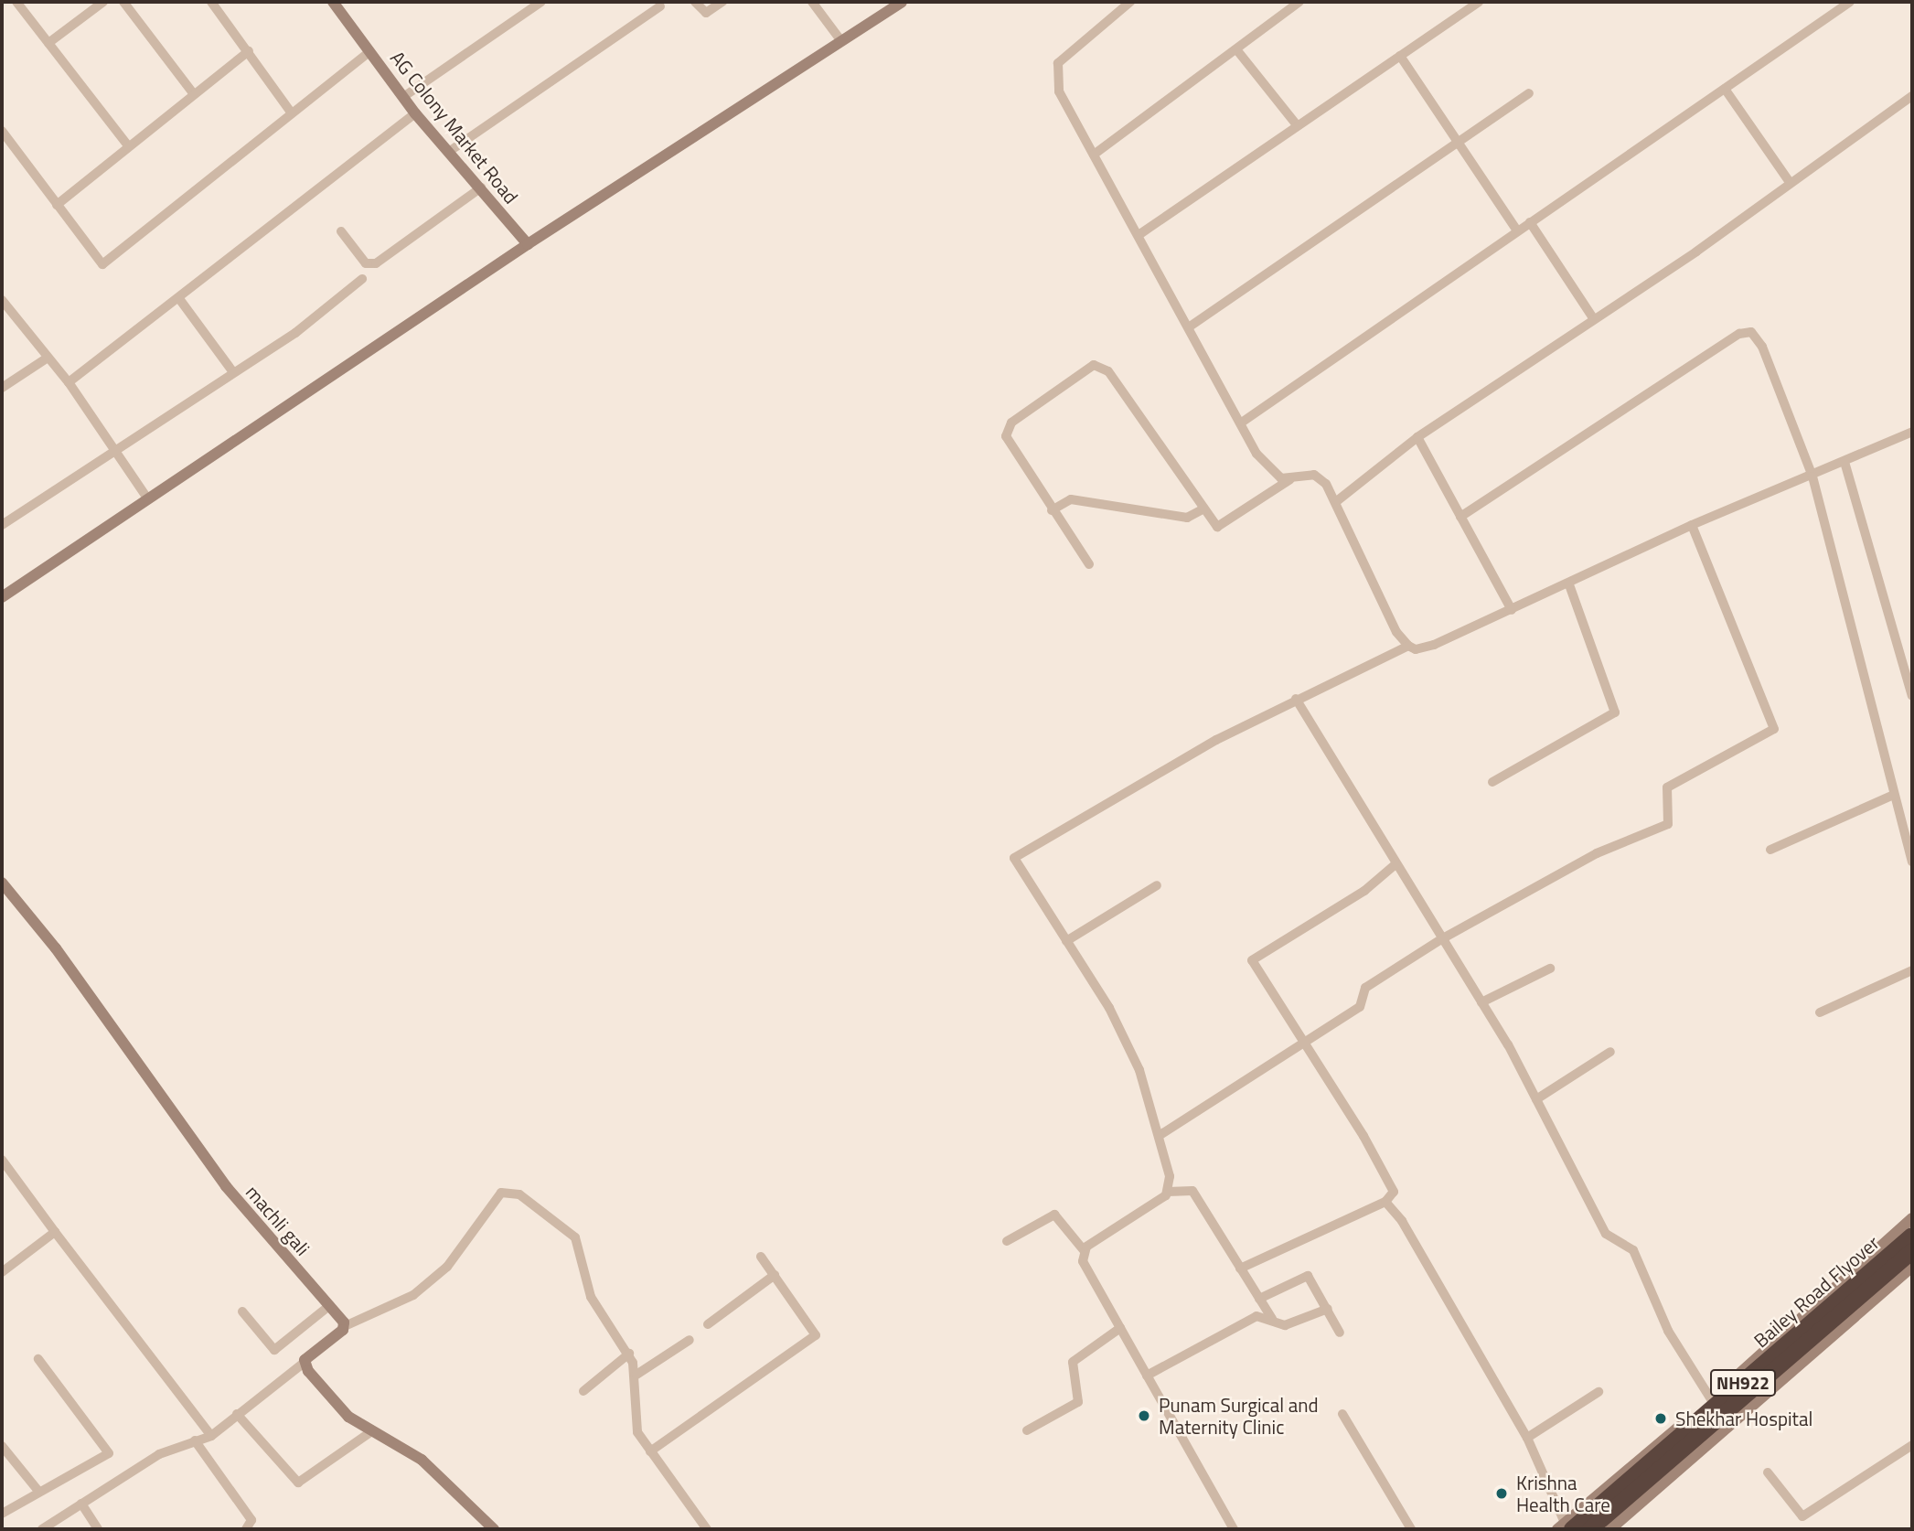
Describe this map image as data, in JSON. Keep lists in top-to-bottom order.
{
  "streets": {
    "highway": ["Bailey Road Flyover", "NH922"],
    "street": ["AG Colony Market Road", "machli gali"]
  },
  "places": ["Punam Surgical and Maternity Clinic", "Shekhar Hospital", "Krishna Health Care"]
}
